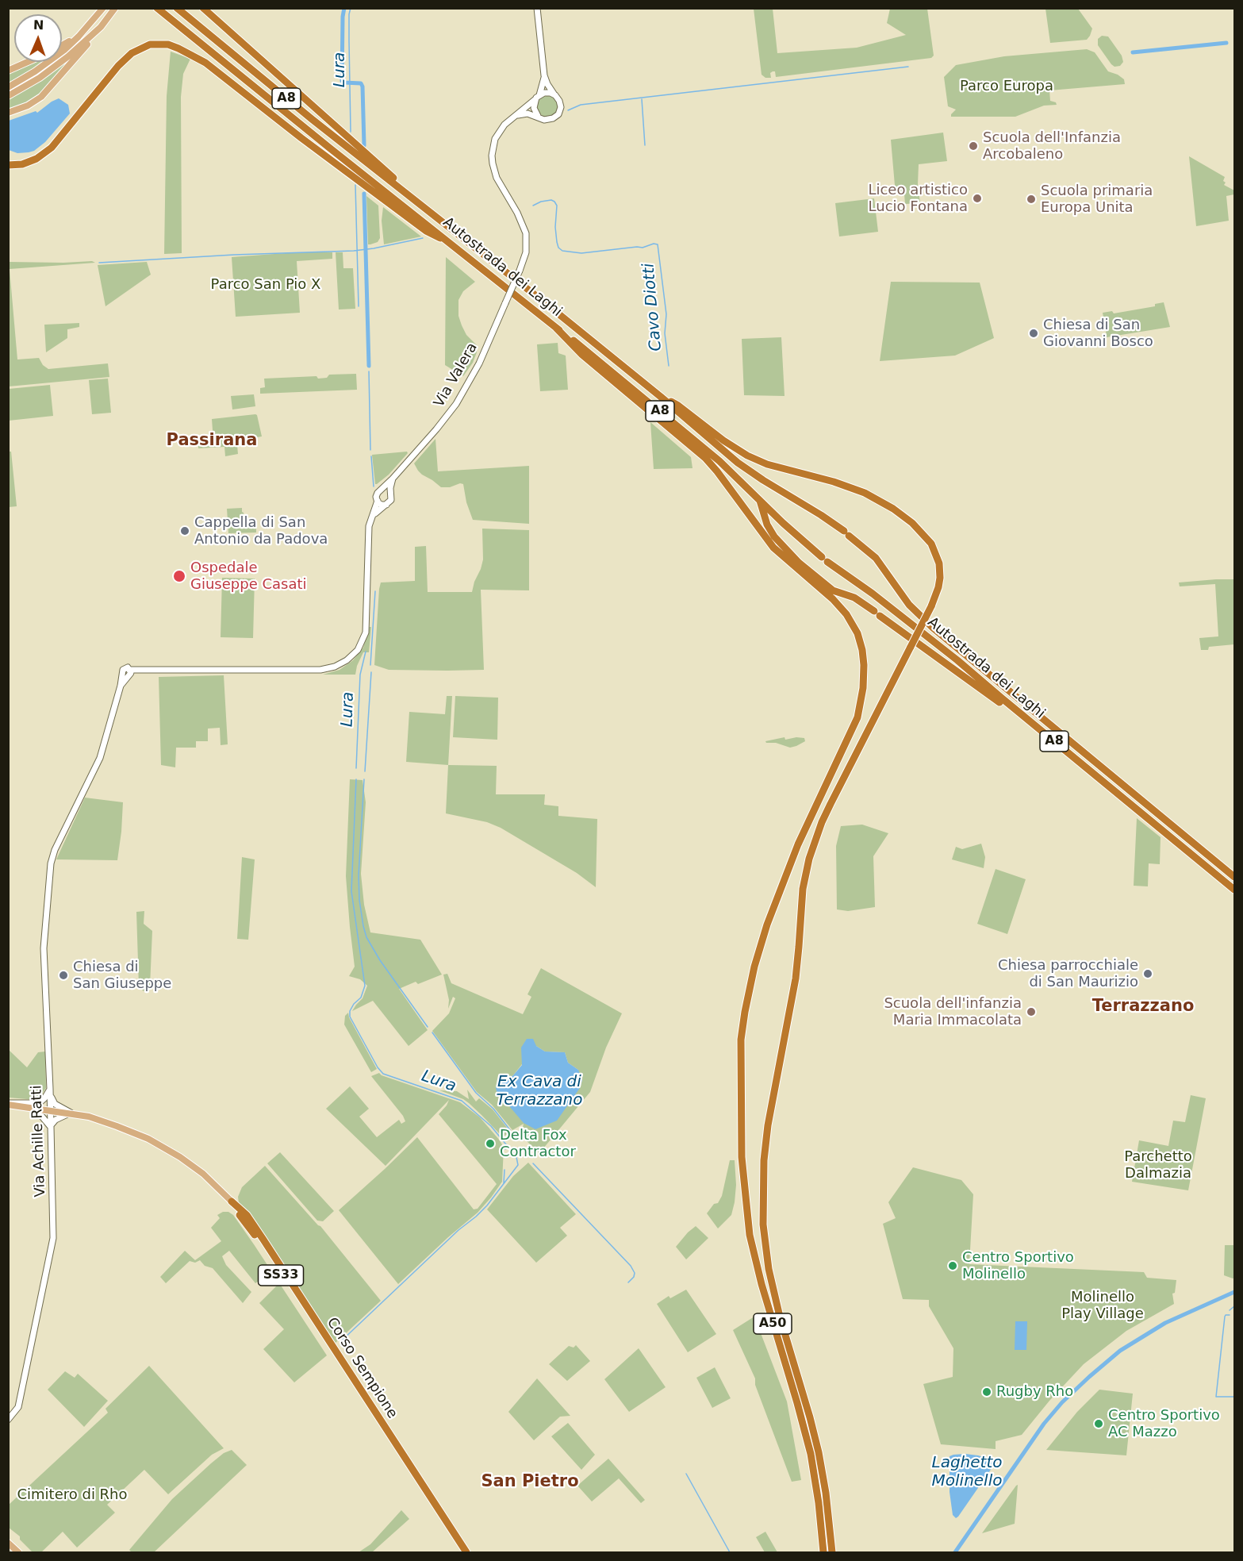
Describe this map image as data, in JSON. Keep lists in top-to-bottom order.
{
  "streets": {
    "highway": [
      "A8",
      "Autostrada dei Laghi",
      "SS33",
      "A50",
      "Corso Sempione"
    ],
    "street": ["Via Valera", "Via Achille Ratti"]
  },
  "crossings": [
    ["A8", "Autostrada dei Laghi"],
    ["Autostrada dei Laghi", "A50"],
    ["Via Achille Ratti", "Corso Sempione"]
  ],
  "districts": ["Passirana", "Terrazzano", "San Pietro"],
  "water": [
    "Lura",
    "Cavo Diotti",
    "Ex Cava di Terrazzano",
    "Laghetto Molinello"
  ],
  "parks": [
    "Parco Europa",
    "Parco San Pio X",
    "Parchetto Dalmazia",
    "Molinello Play Village",
    "Cimitero di Rho"
  ],
  "places": [
    "Scuola dell'Infanzia Arcobaleno",
    "Liceo artistico Lucio Fontana",
    "Scuola primaria Europa Unita",
    "Chiesa di San Giovanni Bosco",
    "Cappella di San Antonio da Padova",
    "Ospedale Giuseppe Casati",
    "Chiesa parrocchiale di San Maurizio",
    "Chiesa di San Giuseppe",
    "Scuola dell'infanzia Maria Immacolata",
    "Delta Fox Contractor",
    "Centro Sportivo Molinello",
    "Rugby Rho",
    "Centro Sportivo AC Mazzo"
  ],
  "north": "top"
}
